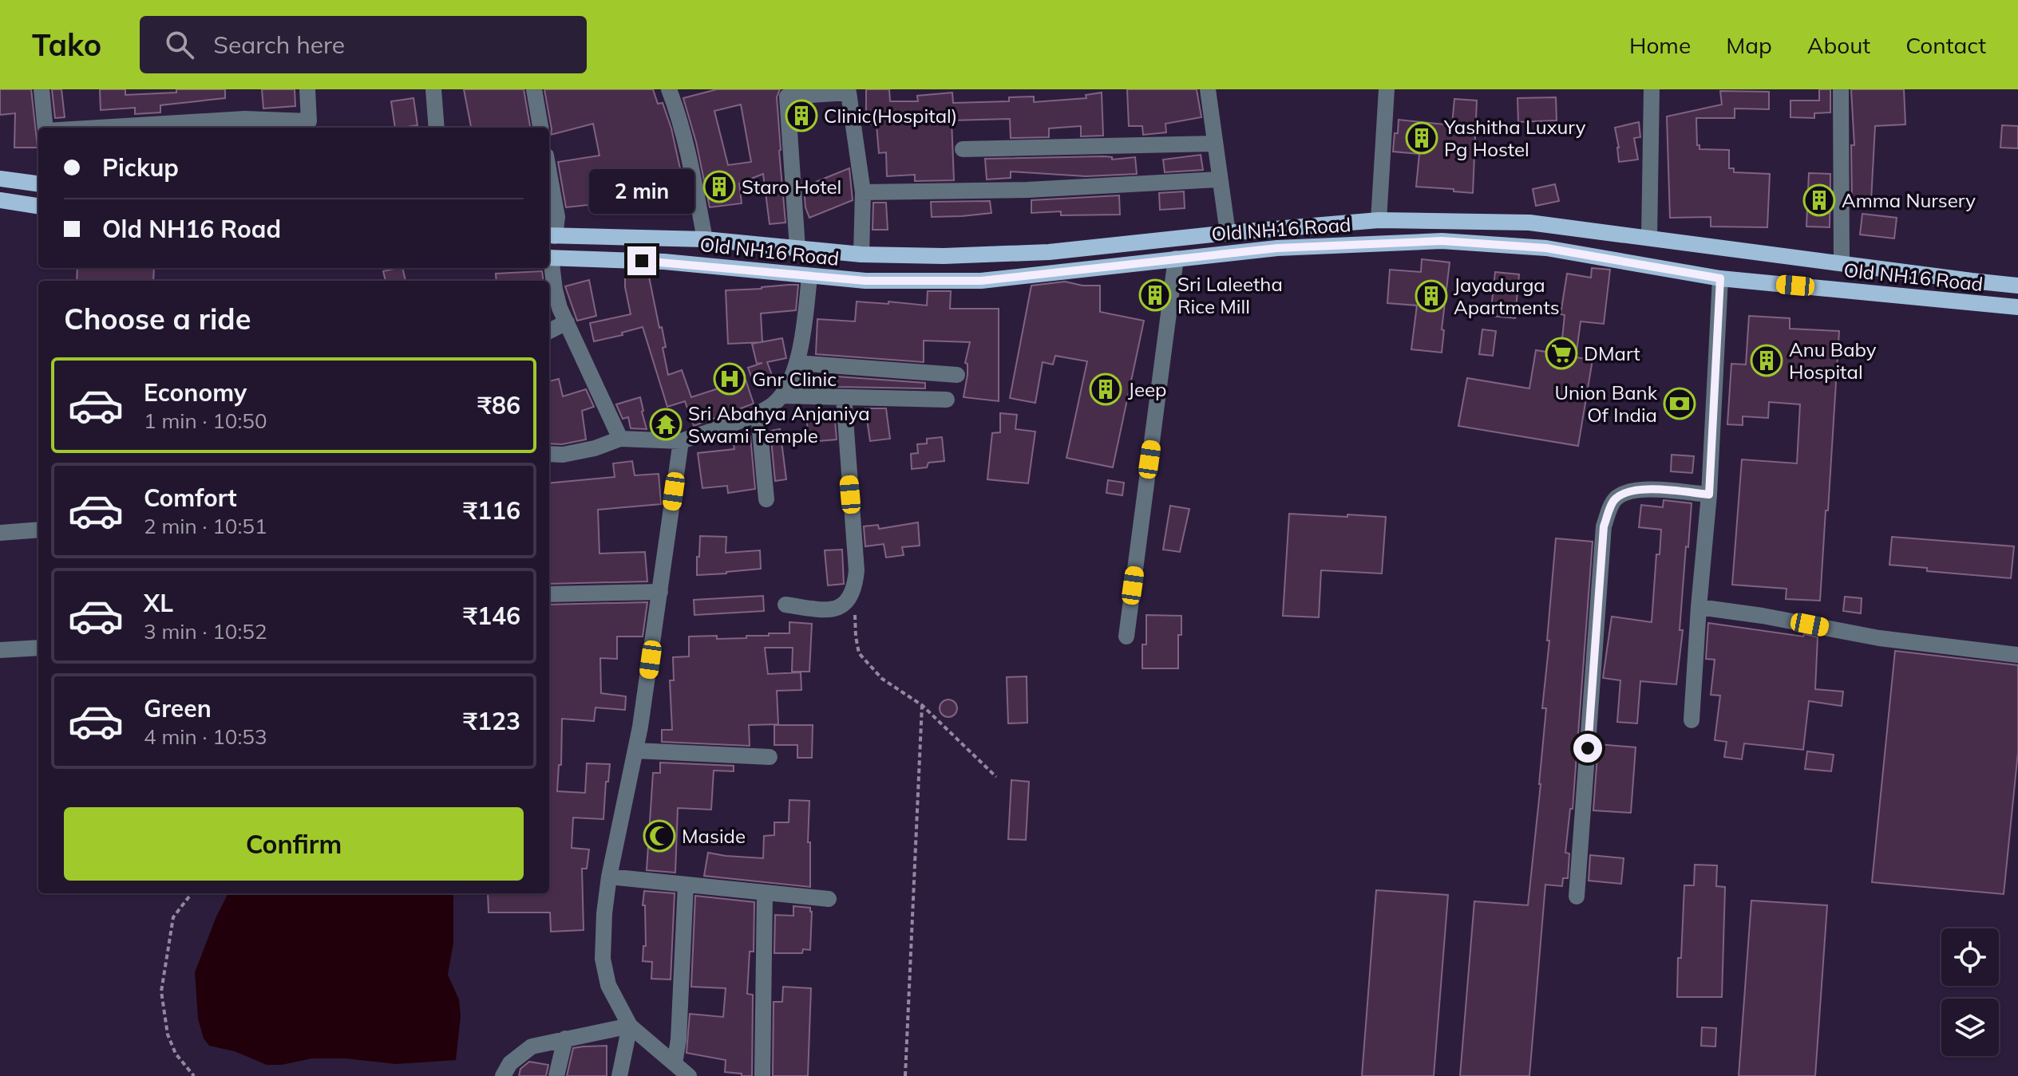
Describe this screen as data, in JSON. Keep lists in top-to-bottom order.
{
  "streets": {
    "main road": ["Old NH16 Road"]
  },
  "places": {
    "building": [
      "Clinic(Hospital)",
      "Yashitha Luxury Pg Hostel",
      "Staro Hotel",
      "Amma Nursery",
      "Sri Laleetha Rice Mill",
      "Jayadurga Apartments",
      "Anu Baby Hospital",
      "Jeep"
    ],
    "supermarket": ["DMart"],
    "hospital": ["Gnr Clinic"],
    "bank": ["Union Bank Of India"],
    "temple": ["Sri Abahya Anjaniya Swami Temple"],
    "mosque": ["Maside"]
  },
  "page": {
    "header": "Tako",
    "search": "Search here",
    "nav": [
      "Home",
      "Map",
      "About",
      "Contact"
    ],
    "banner": ["Pickup", "Old NH16 Road"],
    "bubble": "2 min",
    "heading": "Choose a ride",
    "list": [
      {
        "name": "Economy",
        "note": "1 min · 10:50",
        "value": "₹86"
      },
      {
        "name": "Comfort",
        "note": "2 min · 10:51",
        "value": "₹116"
      },
      {
        "name": "XL",
        "note": "3 min · 10:52",
        "value": "₹146"
      },
      {
        "name": "Green",
        "note": "4 min · 10:53",
        "value": "₹123"
      }
    ],
    "buttons": "Confirm"
  }
}
